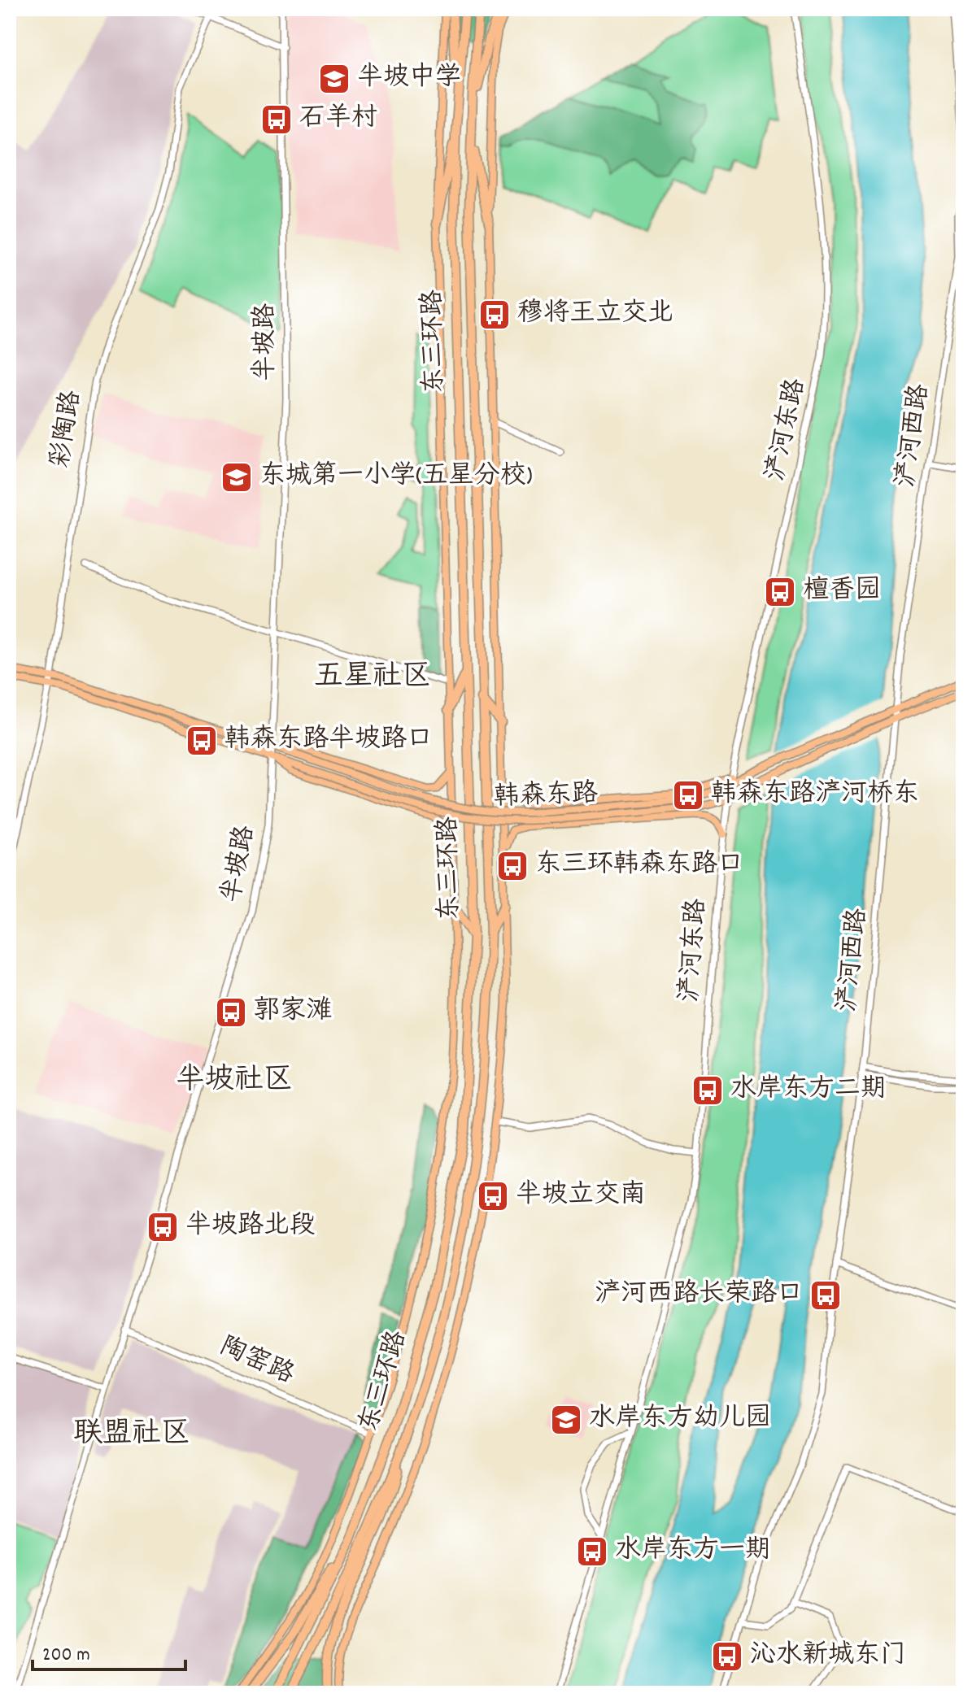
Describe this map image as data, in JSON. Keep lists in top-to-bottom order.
{
  "streets": {
    "highway": ["东三环路"],
    "main road": ["韩森东路"],
    "street": [
      "半坡路",
      "彩陶路",
      "浐河东路",
      "浐河西路",
      "陶窑路"
    ]
  },
  "crossings": [
    ["半坡路", "韩森东路"],
    ["半坡路", "陶窑路"],
    ["彩陶路", "韩森东路"],
    ["浐河东路", "韩森东路"],
    ["浐河西路", "韩森东路"]
  ],
  "districts": ["五星社区", "半坡社区", "联盟社区"],
  "places": {
    "school or university": ["半坡中学", "东城第一小学(五星分校)", "水岸东方幼儿园"],
    "bus stop": [
      "石羊村",
      "穆将王立交北",
      "檀香园",
      "韩森东路半坡路口",
      "韩森东路浐河桥东",
      "东三环韩森东路口",
      "郭家滩",
      "水岸东方二期",
      "半坡立交南",
      "半坡路北段",
      "浐河西路长荣路口",
      "水岸东方一期",
      "沁水新城东门"
    ]
  },
  "scale_bar": "200 m"
}
